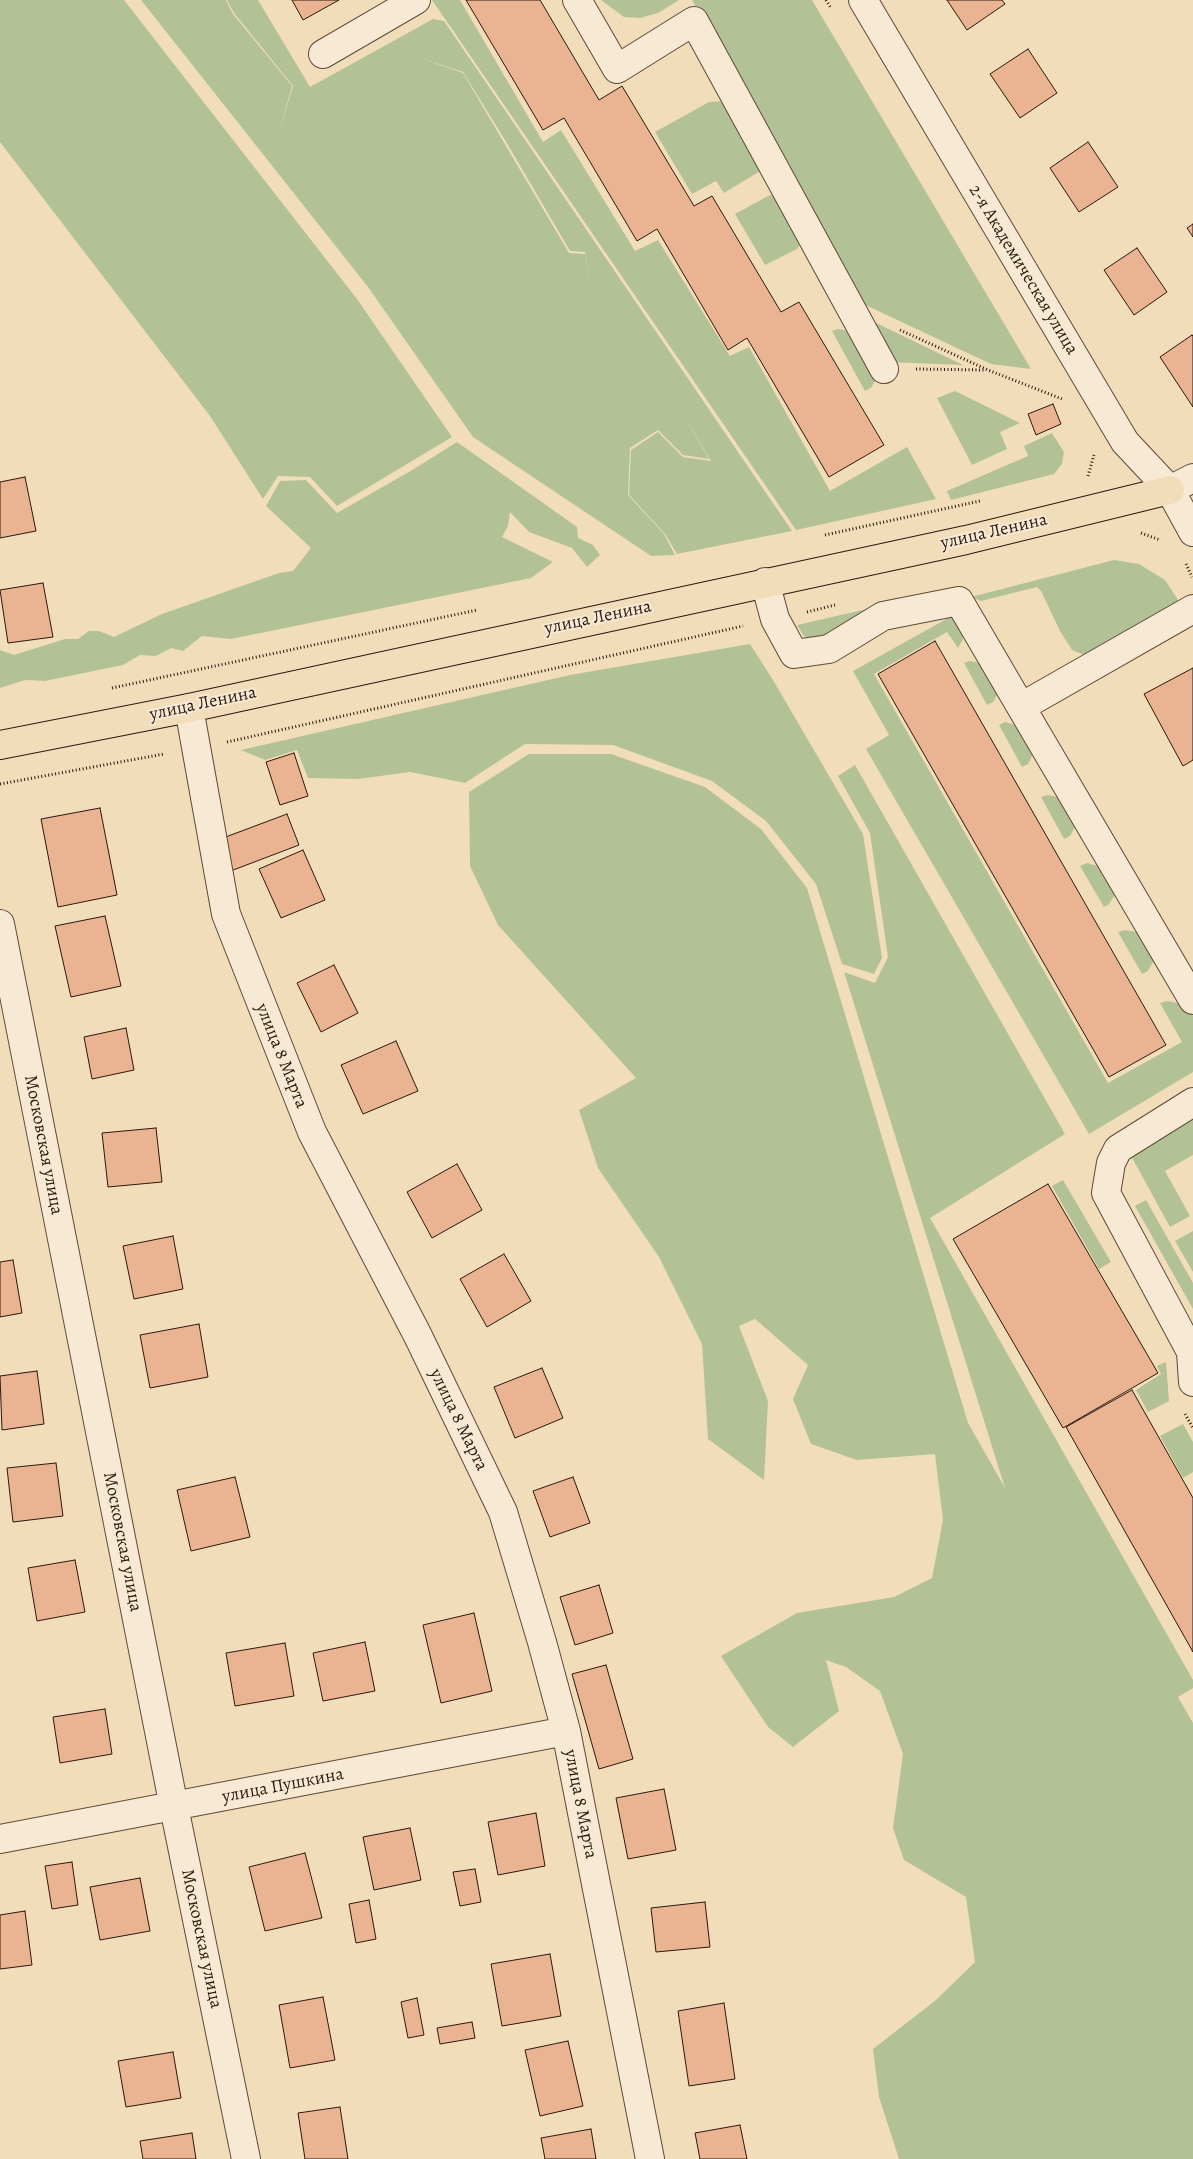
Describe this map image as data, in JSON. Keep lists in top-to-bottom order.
{
  "streets": {
    "main road": ["улица Ленина"],
    "street": [
      "2-я Академическая улица",
      "улица 8 Марта",
      "Московская улица",
      "улица Пушкина"
    ]
  },
  "crossings": [
    ["2-я Академическая улица", "улица Ленина"],
    ["улица Ленина", "улица 8 Марта"],
    ["улица 8 Марта", "улица Пушкина"],
    ["Московская улица", "улица Пушкина"]
  ]
}
